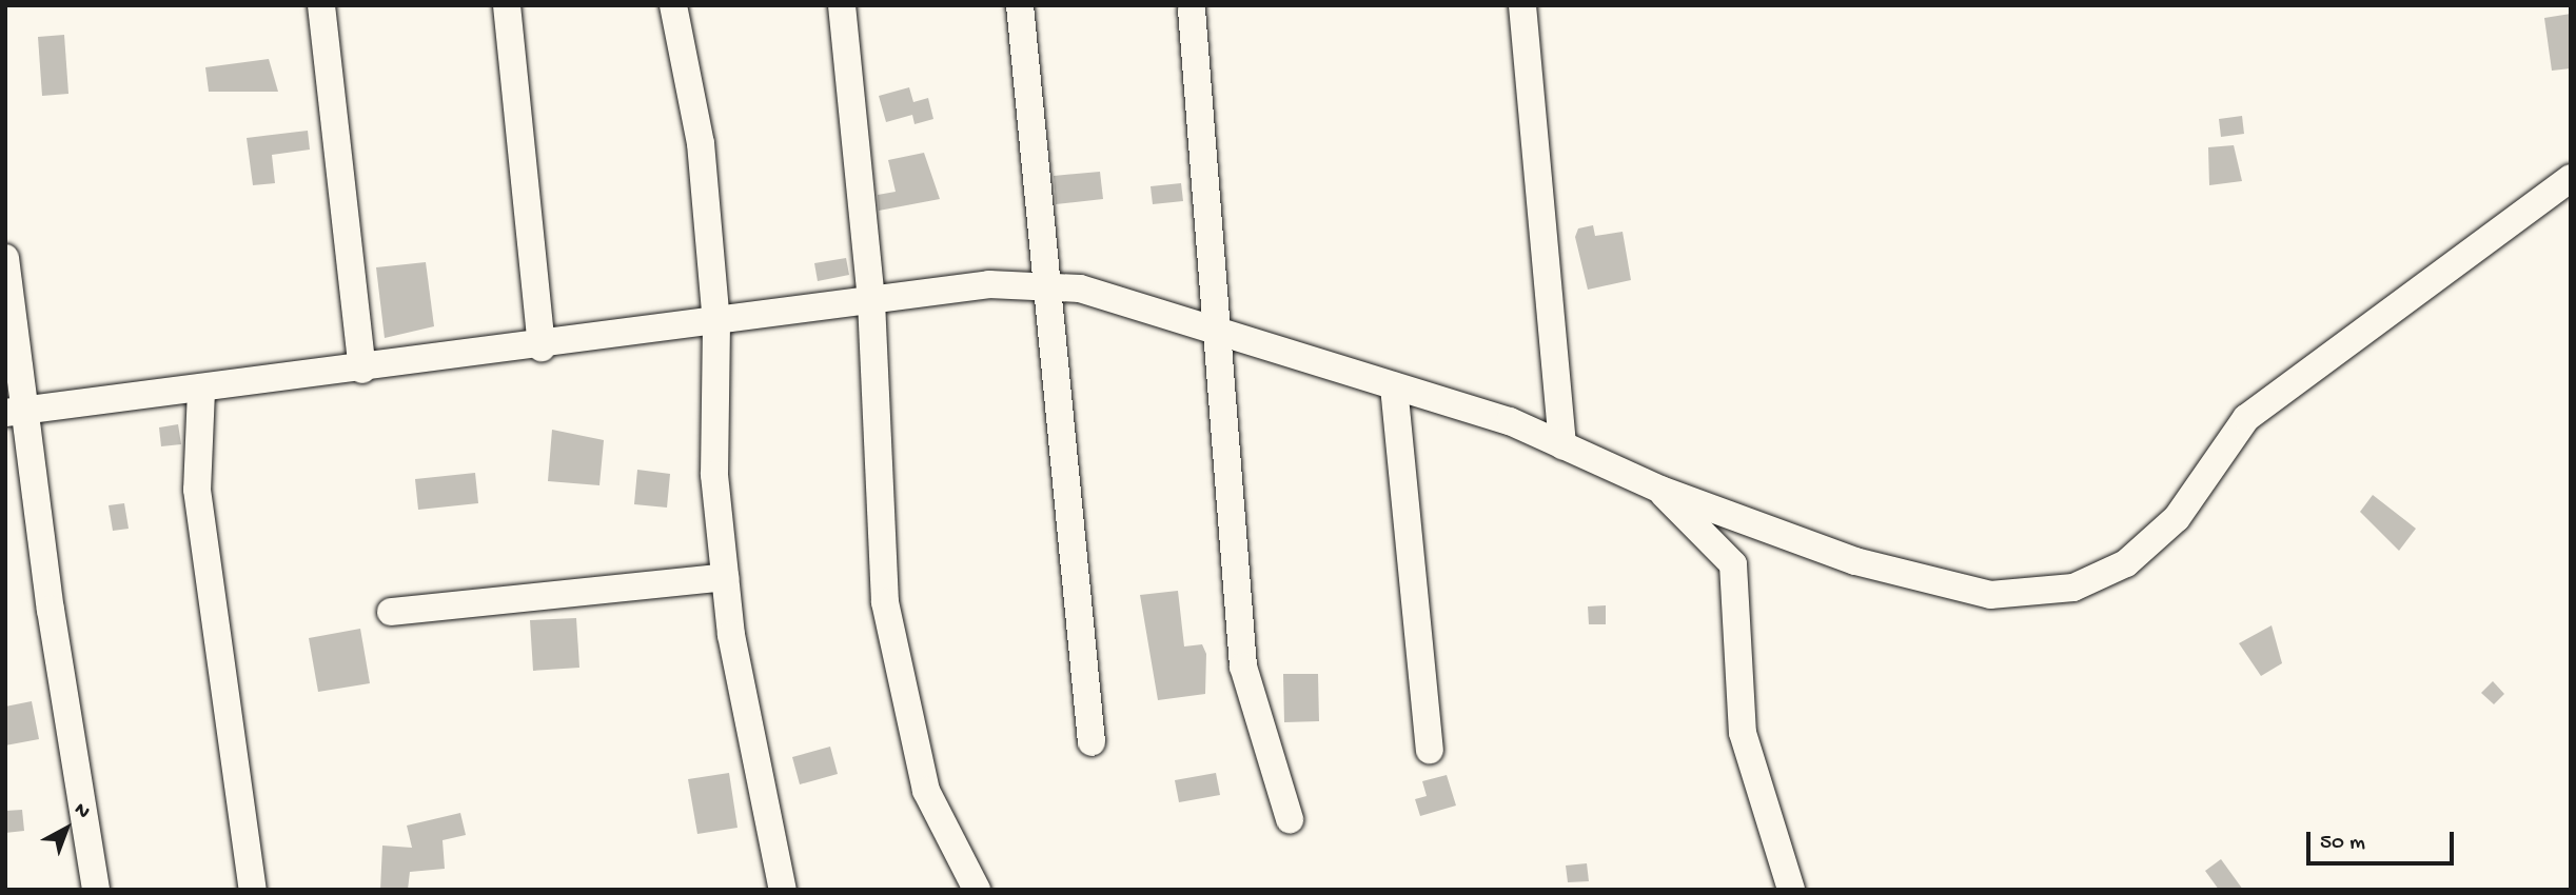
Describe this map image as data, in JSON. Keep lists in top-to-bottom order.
{
  "scale_bar": "50 m",
  "north": "top right"
}
